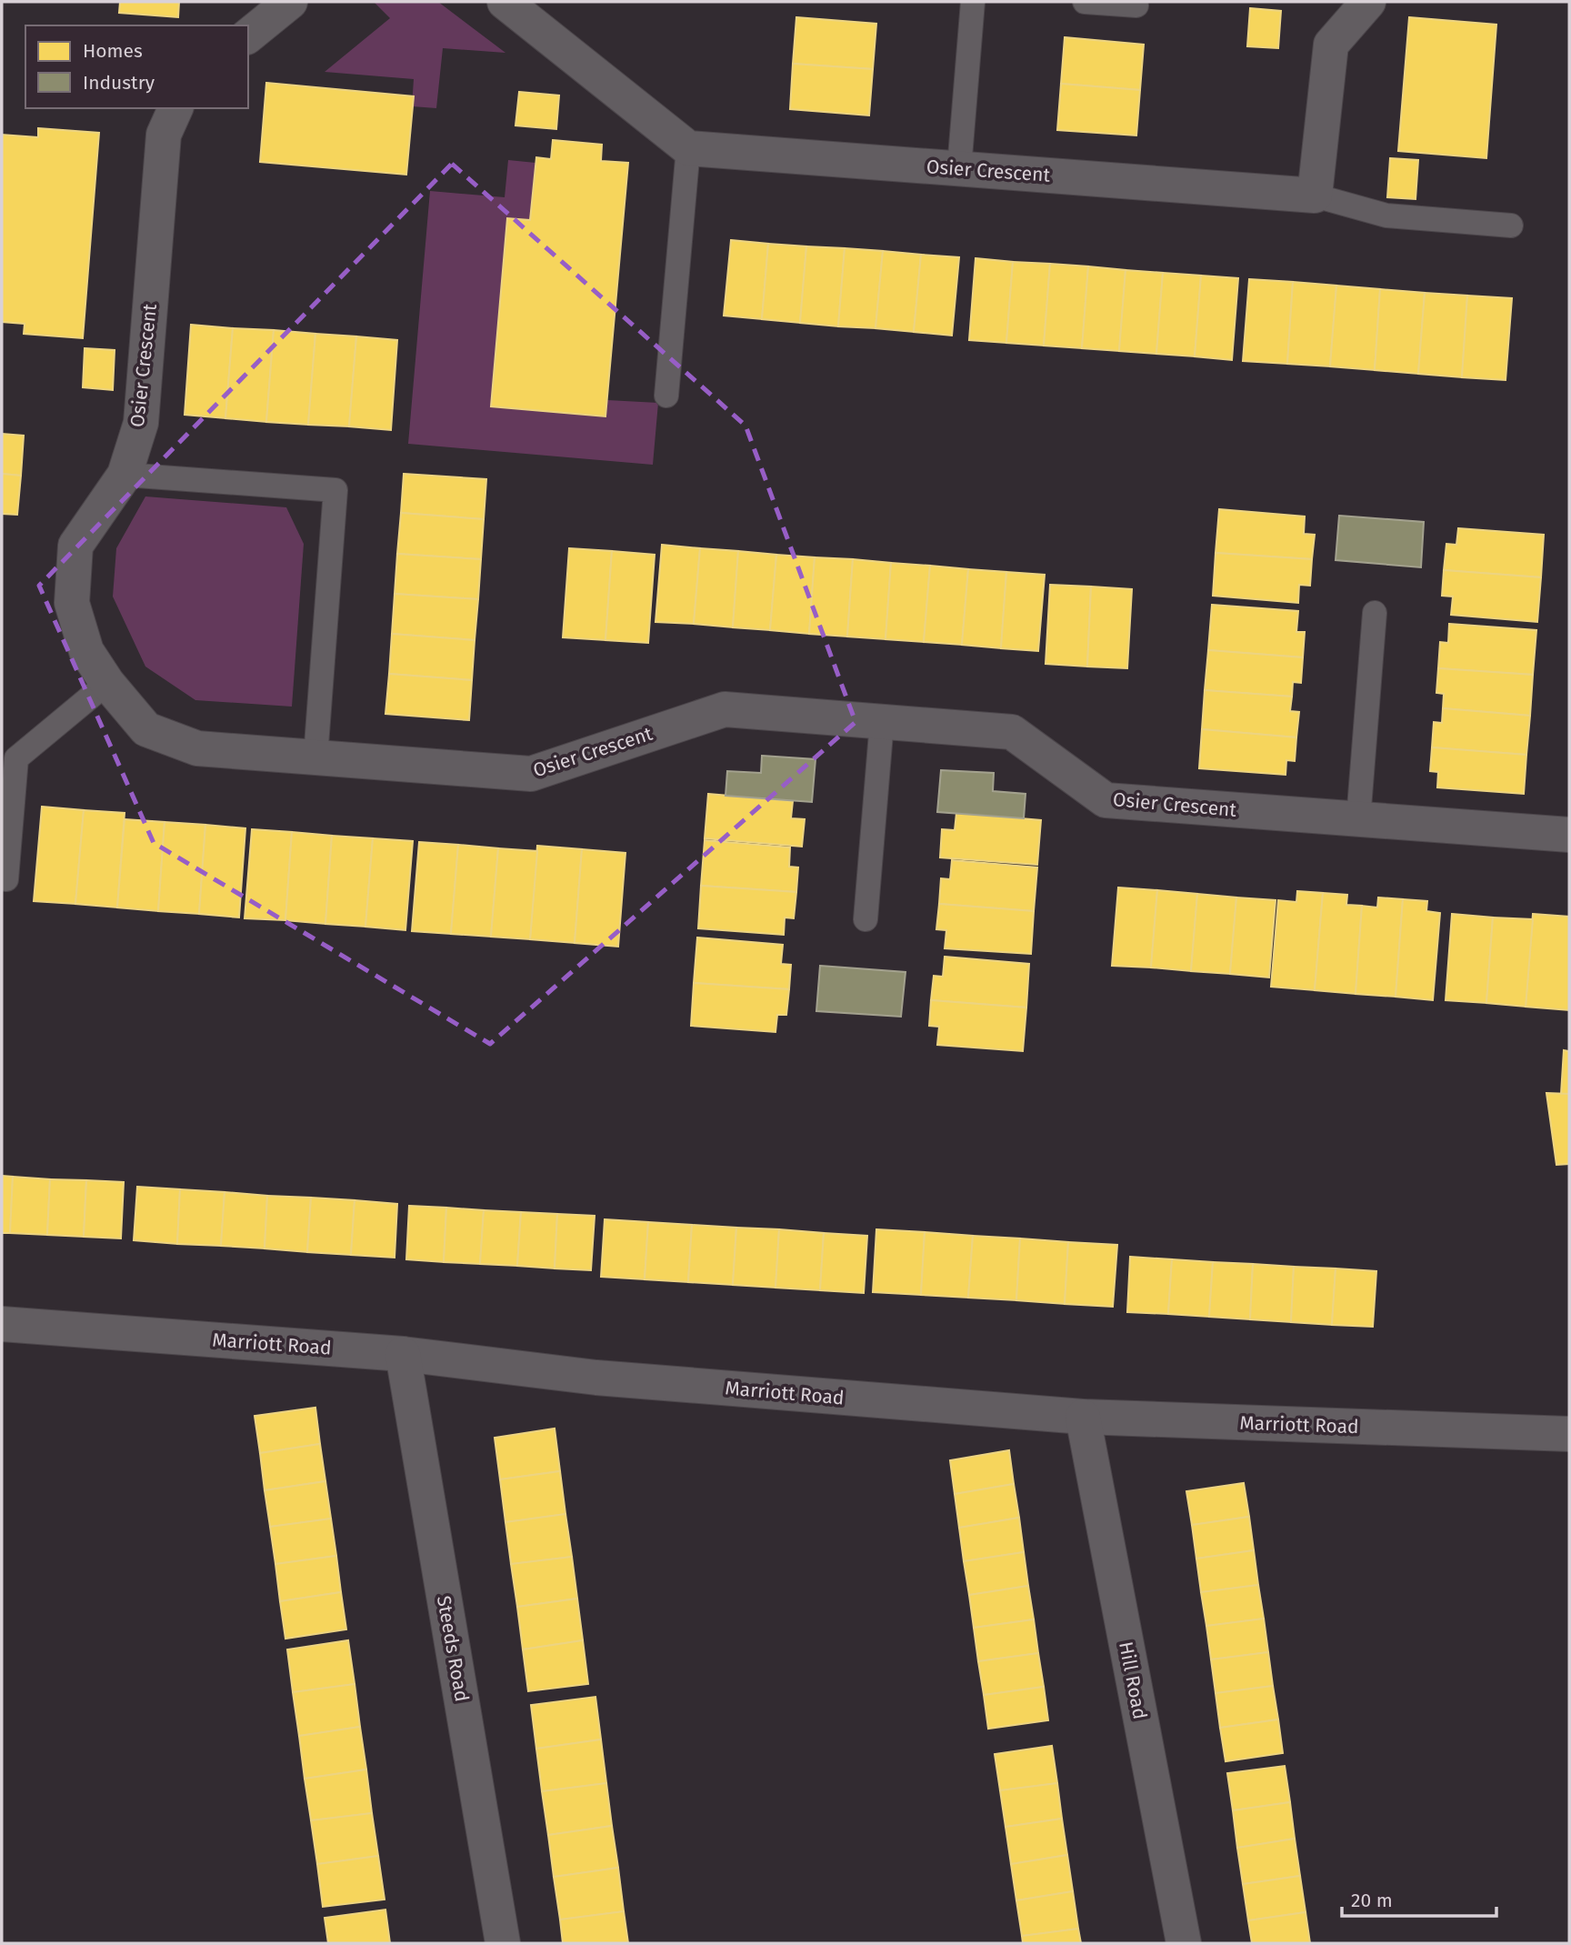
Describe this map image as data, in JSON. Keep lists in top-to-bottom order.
{
  "streets": {
    "street": [
      "Osier Crescent",
      "Marriott Road",
      "Steeds Road",
      "Hill Road"
    ]
  },
  "crossings": [
    ["Marriott Road", "Steeds Road"],
    ["Marriott Road", "Hill Road"]
  ],
  "legend": ["Homes", "Industry"],
  "scale_bar": "20 m"
}
